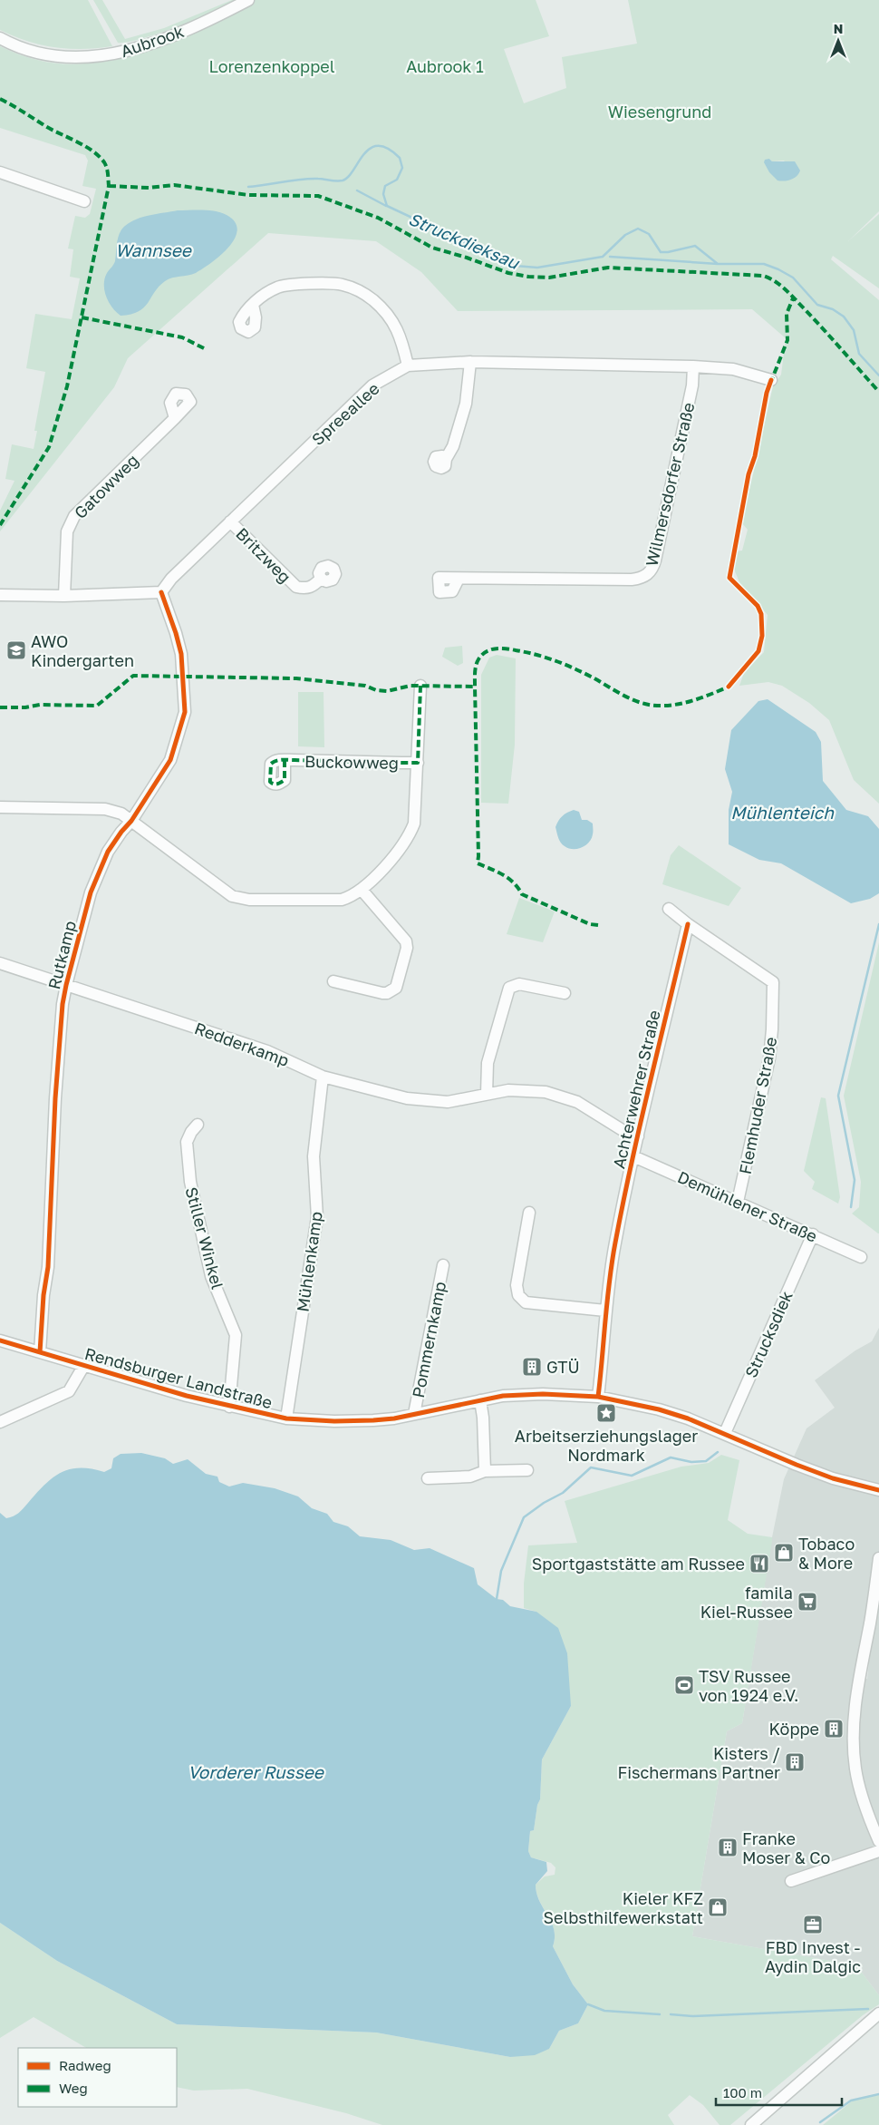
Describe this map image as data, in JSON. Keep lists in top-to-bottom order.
{
  "streets": {
    "street": [
      "Aubrook",
      "Spreeallee",
      "Wilmersdorfer Straße",
      "Gatowweg",
      "Britzweg",
      "Buckowweg",
      "Rutkamp",
      "Redderkamp",
      "Achterwehrer Straße",
      "Flemhuder Straße",
      "Demühlener Straße",
      "Stiller Winkel",
      "Mühlenkamp",
      "Strucksdiek",
      "Pommernkamp",
      "Rendsburger Landstraße"
    ]
  },
  "crossings": [
    ["Spreeallee", "Wilmersdorfer Straße"],
    ["Spreeallee", "Britzweg"],
    ["Spreeallee", "Rutkamp"],
    ["Rutkamp", "Redderkamp"],
    ["Rutkamp", "Rendsburger Landstraße"],
    ["Redderkamp", "Achterwehrer Straße"],
    ["Redderkamp", "Mühlenkamp"],
    ["Achterwehrer Straße", "Flemhuder Straße"],
    ["Achterwehrer Straße", "Demühlener Straße"],
    ["Achterwehrer Straße", "Rendsburger Landstraße"],
    ["Flemhuder Straße", "Demühlener Straße"],
    ["Demühlener Straße", "Strucksdiek"],
    ["Stiller Winkel", "Rendsburger Landstraße"],
    ["Mühlenkamp", "Rendsburger Landstraße"],
    ["Strucksdiek", "Rendsburger Landstraße"],
    ["Pommernkamp", "Rendsburger Landstraße"]
  ],
  "water": [
    "Struckdieksau",
    "Wannsee",
    "Mühlenteich",
    "Vorderer Russee"
  ],
  "parks": ["Lorenzenkoppel", "Aubrook 1", "Wiesengrund"],
  "places": {
    "school or university": ["AWO Kindergarten"],
    "building": [
      "GTÜ",
      "Köppe",
      "Kisters / Fischermans Partner",
      "Franke Moser & Co"
    ],
    "place": ["Arbeitserziehungslager Nordmark"],
    "shop": ["Tobaco & More", "Kieler KFZ Selbsthilfewerkstatt"],
    "restaurant": ["Sportgaststätte am Russee"],
    "supermarket": ["famila Kiel-Russee"],
    "sports": ["TSV Russee von 1924 e.V."],
    "office": ["FBD Invest - Aydin Dalgic"]
  },
  "legend": ["Radweg", "Weg"],
  "scale_bar": "100 m",
  "north": "top"
}
